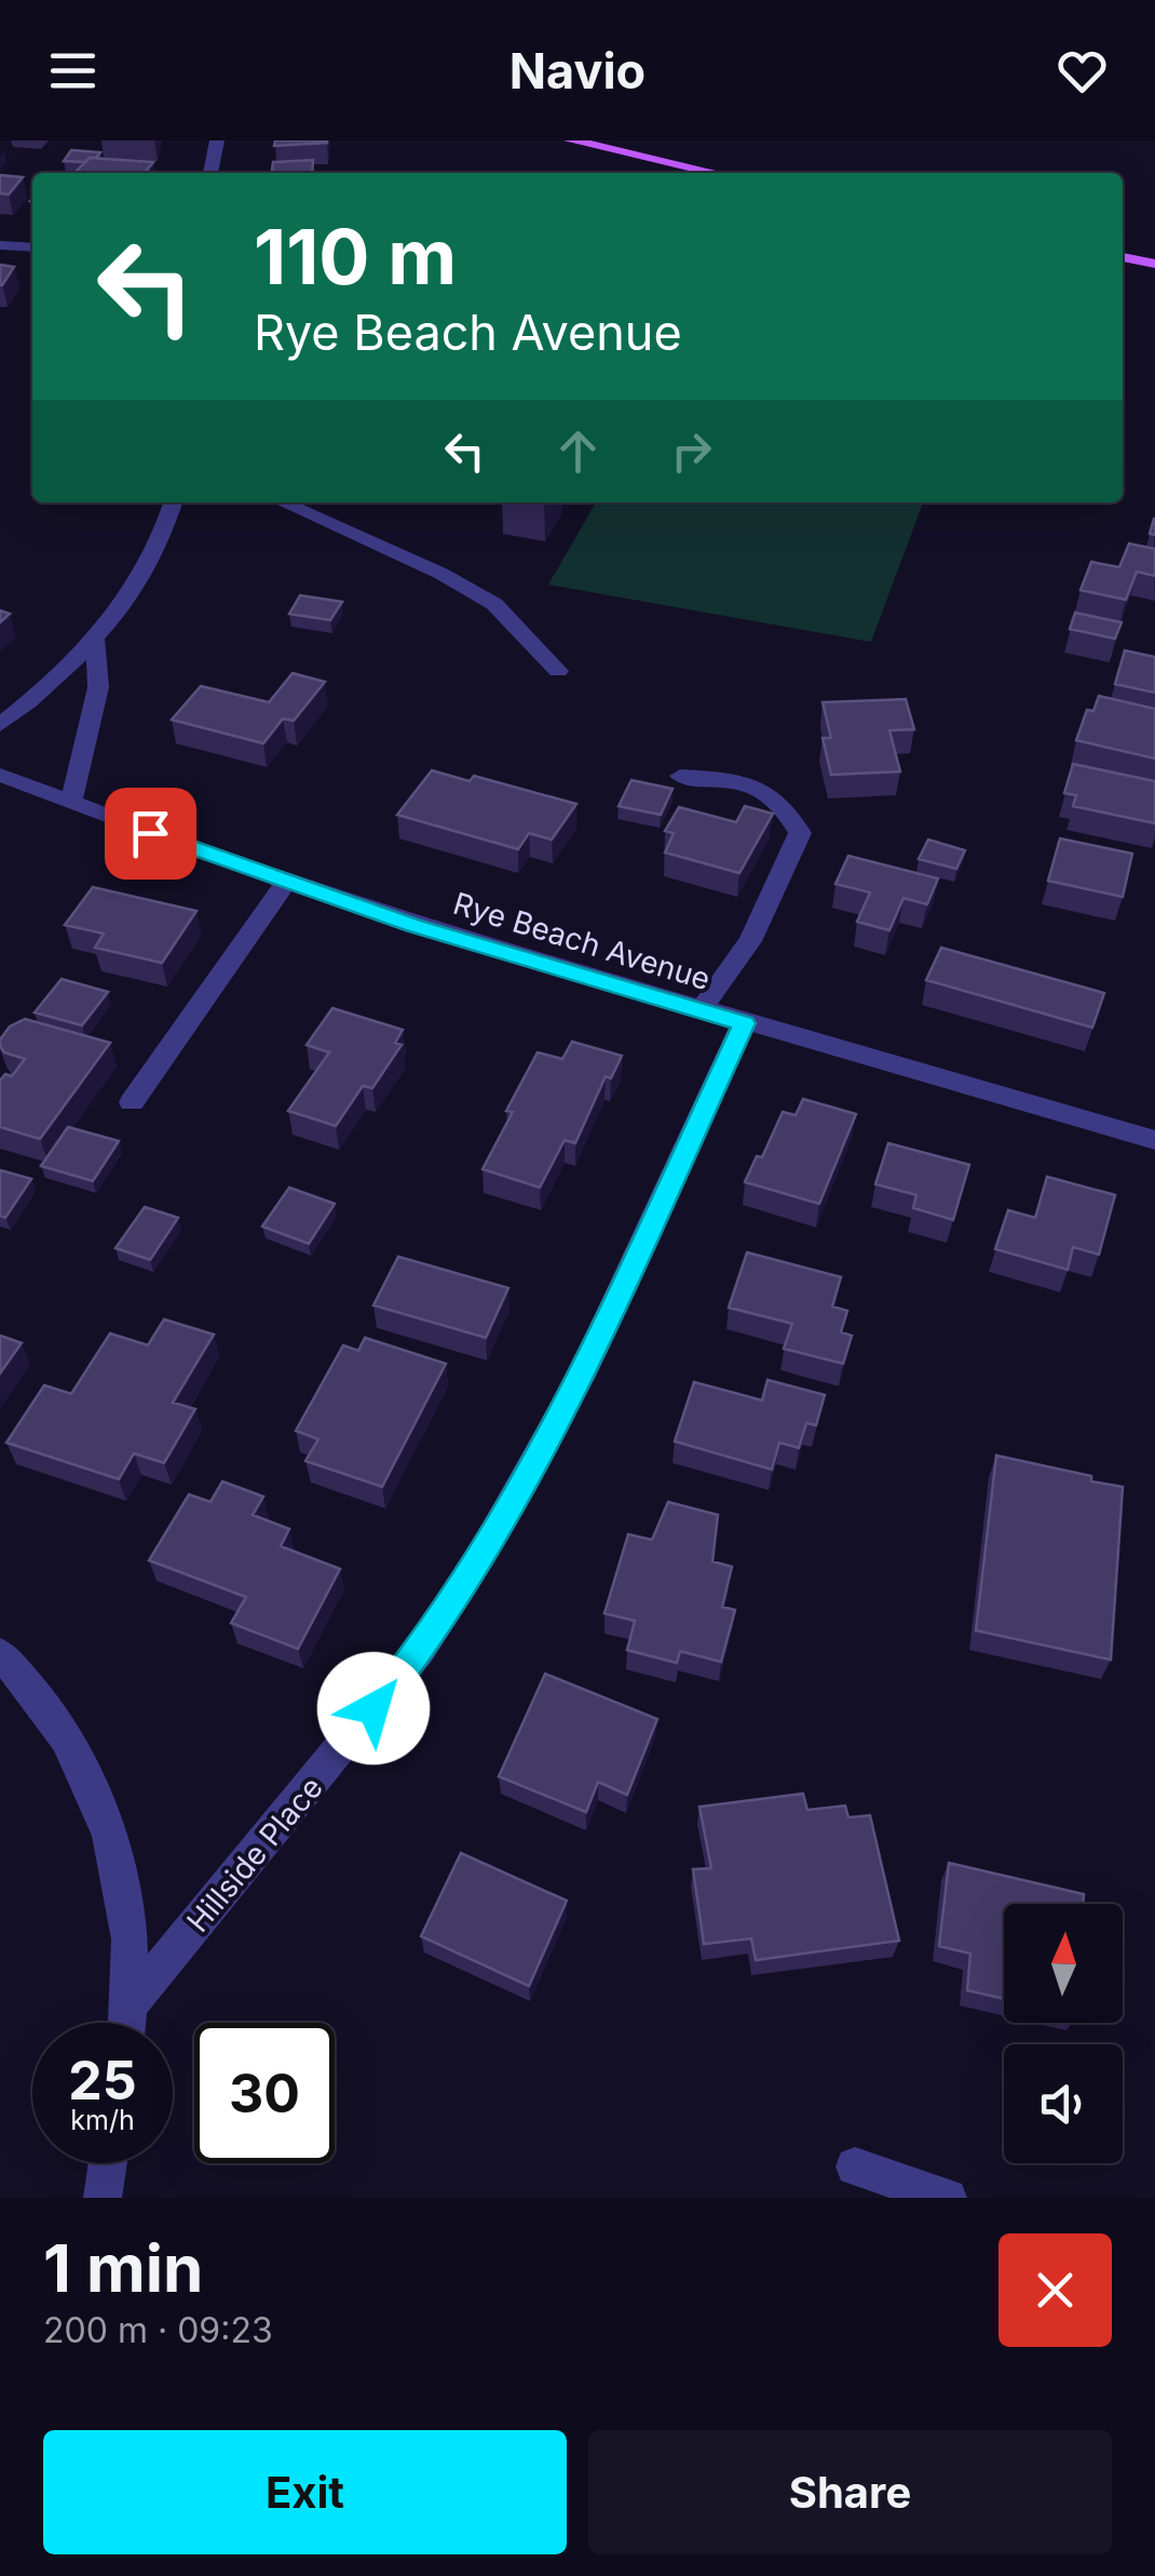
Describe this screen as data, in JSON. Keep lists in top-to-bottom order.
{
  "streets": {
    "street": ["Rye Beach Avenue", "Hillside Place"]
  },
  "crossings": [
    ["Rye Beach Avenue", "Hillside Place"]
  ],
  "north": "top",
  "page": {
    "header": "Navio",
    "turn": ["110 m", "Rye Beach Avenue"],
    "speed": "25 km/h",
    "limit": "30",
    "heading": ["1 min", "200 m · 09:23"],
    "buttons": ["Exit", "Share"]
  }
}
